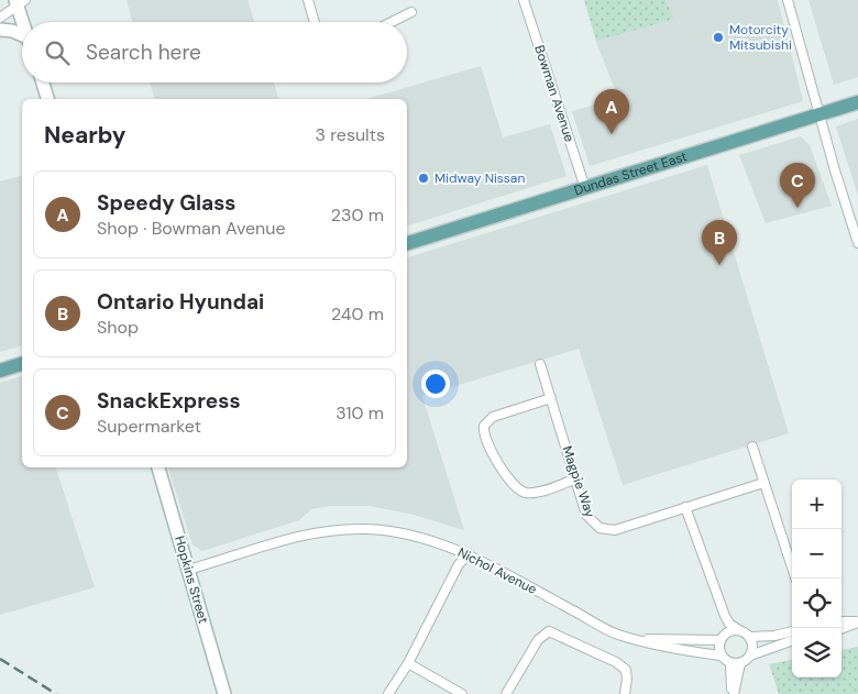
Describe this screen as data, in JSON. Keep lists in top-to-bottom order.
{
  "streets": {
    "main road": ["Dundas Street East", "Hopkins Street"],
    "street": ["Bowman Avenue", "Magpie Way", "Nichol Avenue"]
  },
  "crossings": [
    ["Bowman Avenue", "Dundas Street East"],
    ["Nichol Avenue", "Hopkins Street"]
  ],
  "places": ["Motorcity Mitsubishi", "Midway Nissan"],
  "page": {
    "search": "Search here",
    "pins": ["A", "C", "B"],
    "heading": ["Nearby", "3 results"],
    "list": [
      {
        "mark": "A",
        "name": "Speedy Glass",
        "note": "Shop · Bowman Avenue",
        "value": "230 m"
      },
      {
        "mark": "B",
        "name": "Ontario Hyundai",
        "note": "Shop",
        "value": "240 m"
      },
      {
        "mark": "C",
        "name": "SnackExpress",
        "note": "Supermarket",
        "value": "310 m"
      }
    ],
    "map_buttons": ["+", "−"]
  }
}
